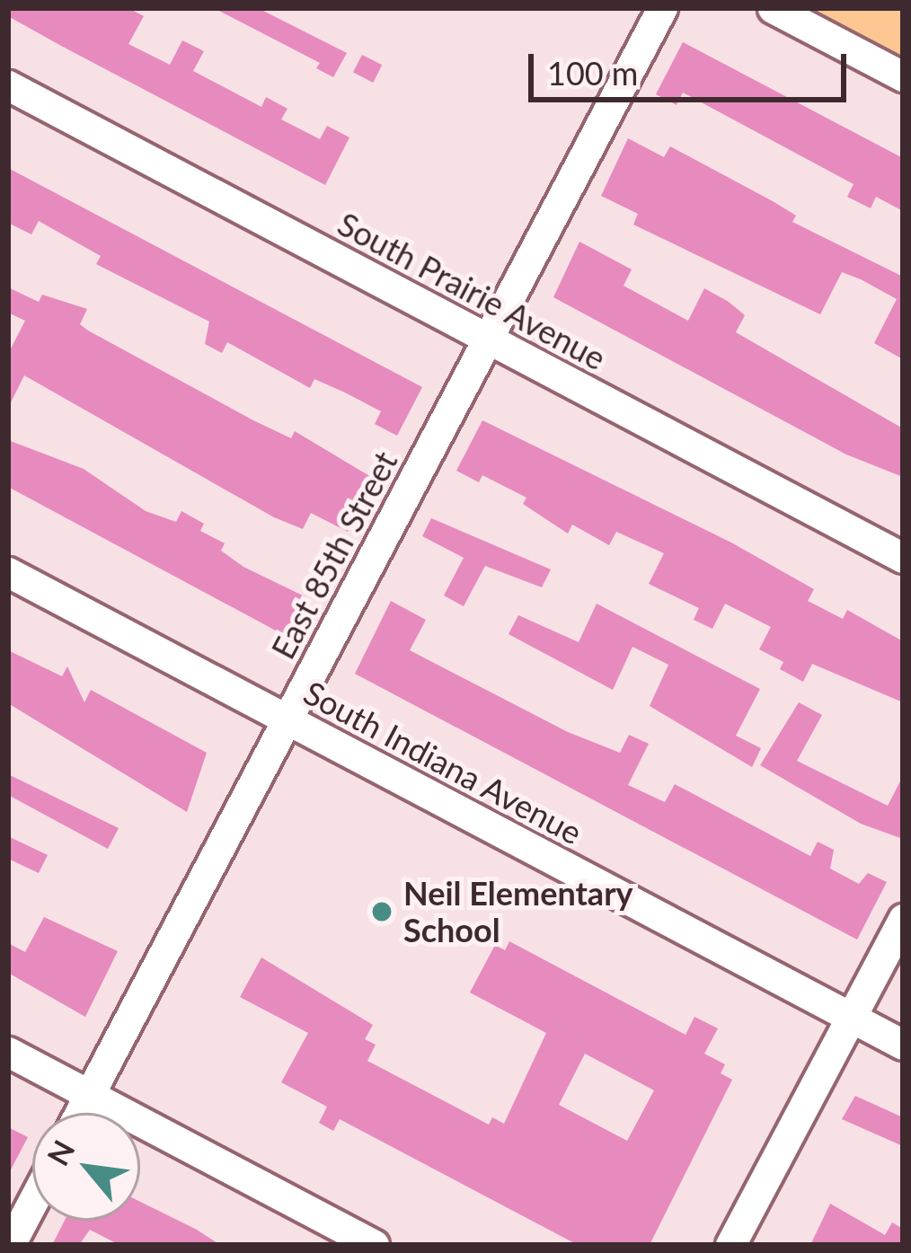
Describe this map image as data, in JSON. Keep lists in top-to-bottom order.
{
  "streets": {
    "street": ["South Prairie Avenue", "East 85th Street", "South Indiana Avenue"]
  },
  "crossings": [
    ["South Prairie Avenue", "East 85th Street"],
    ["East 85th Street", "South Indiana Avenue"]
  ],
  "places": ["Neil Elementary School"],
  "scale_bar": "100 m",
  "north": "top left"
}
